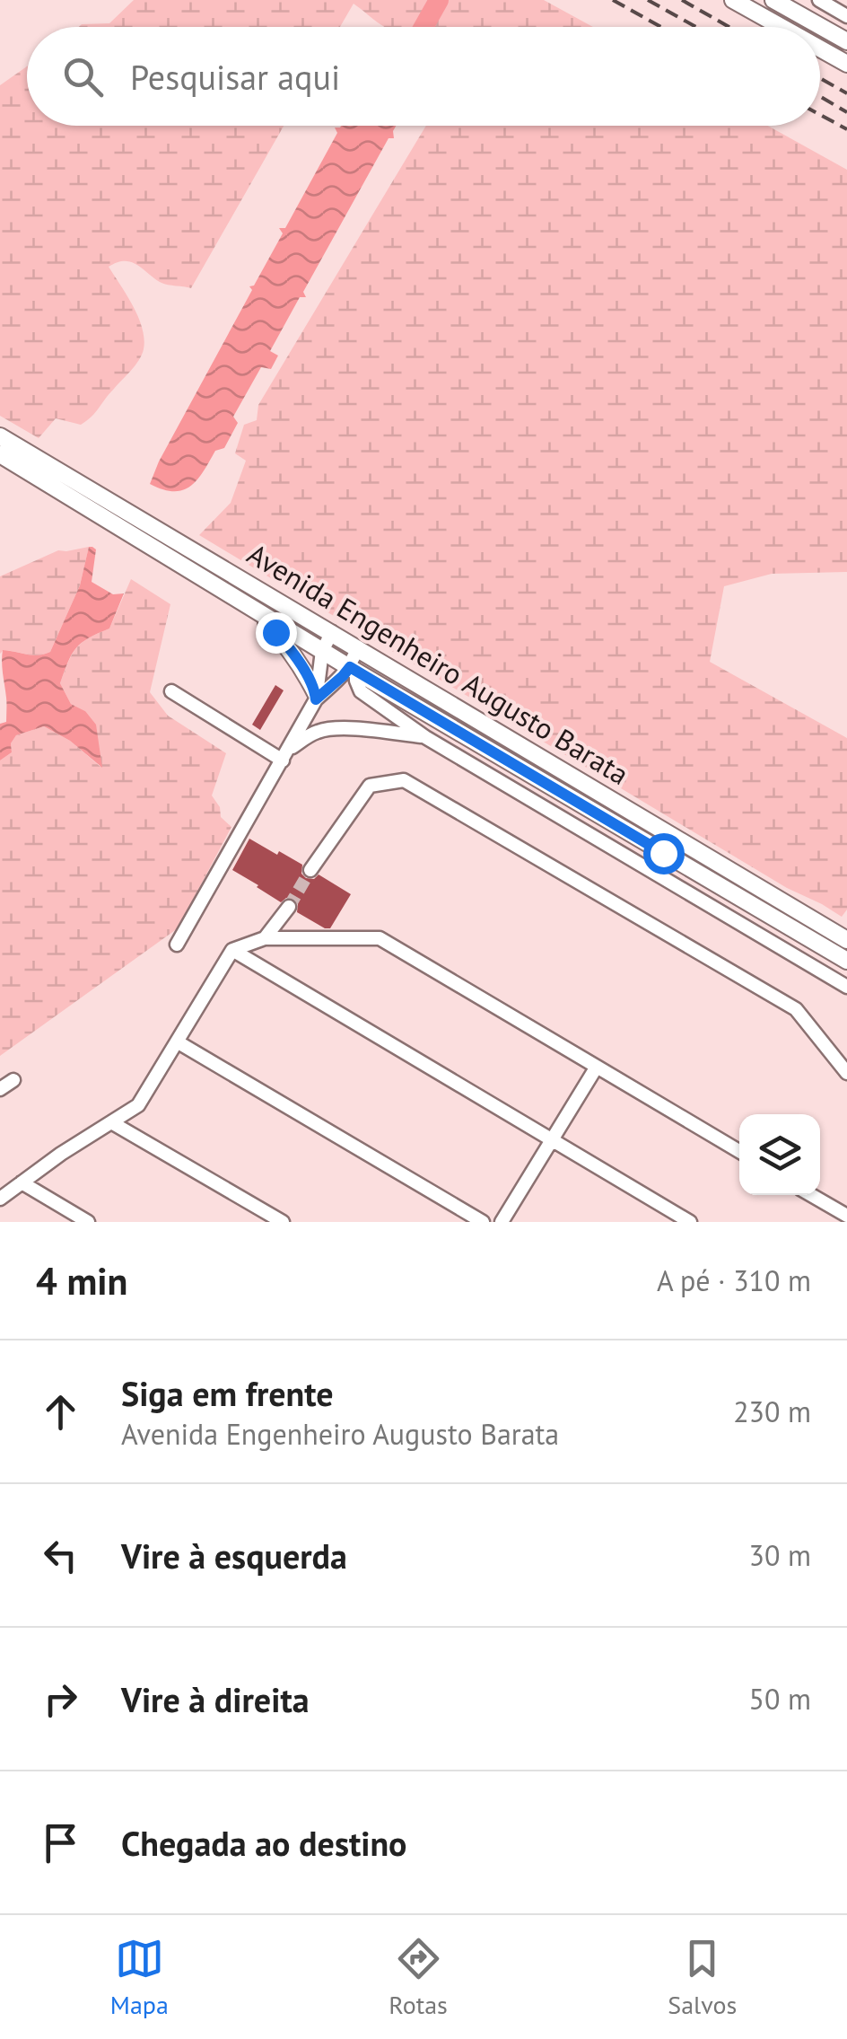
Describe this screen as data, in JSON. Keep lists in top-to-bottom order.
{
  "streets": {
    "main road": ["Avenida Engenheiro Augusto Barata"]
  },
  "page": {
    "search": "Pesquisar aqui",
    "heading": ["4 min", "A pé · 310 m"],
    "list": [
      ["Siga em frente", "Avenida Engenheiro Augusto Barata", "230 m"],
      ["Vire à esquerda", "30 m"],
      ["Vire à direita", "50 m"],
      "Chegada ao destino"
    ],
    "nav": ["Mapa", "Rotas", "Salvos"]
  }
}
